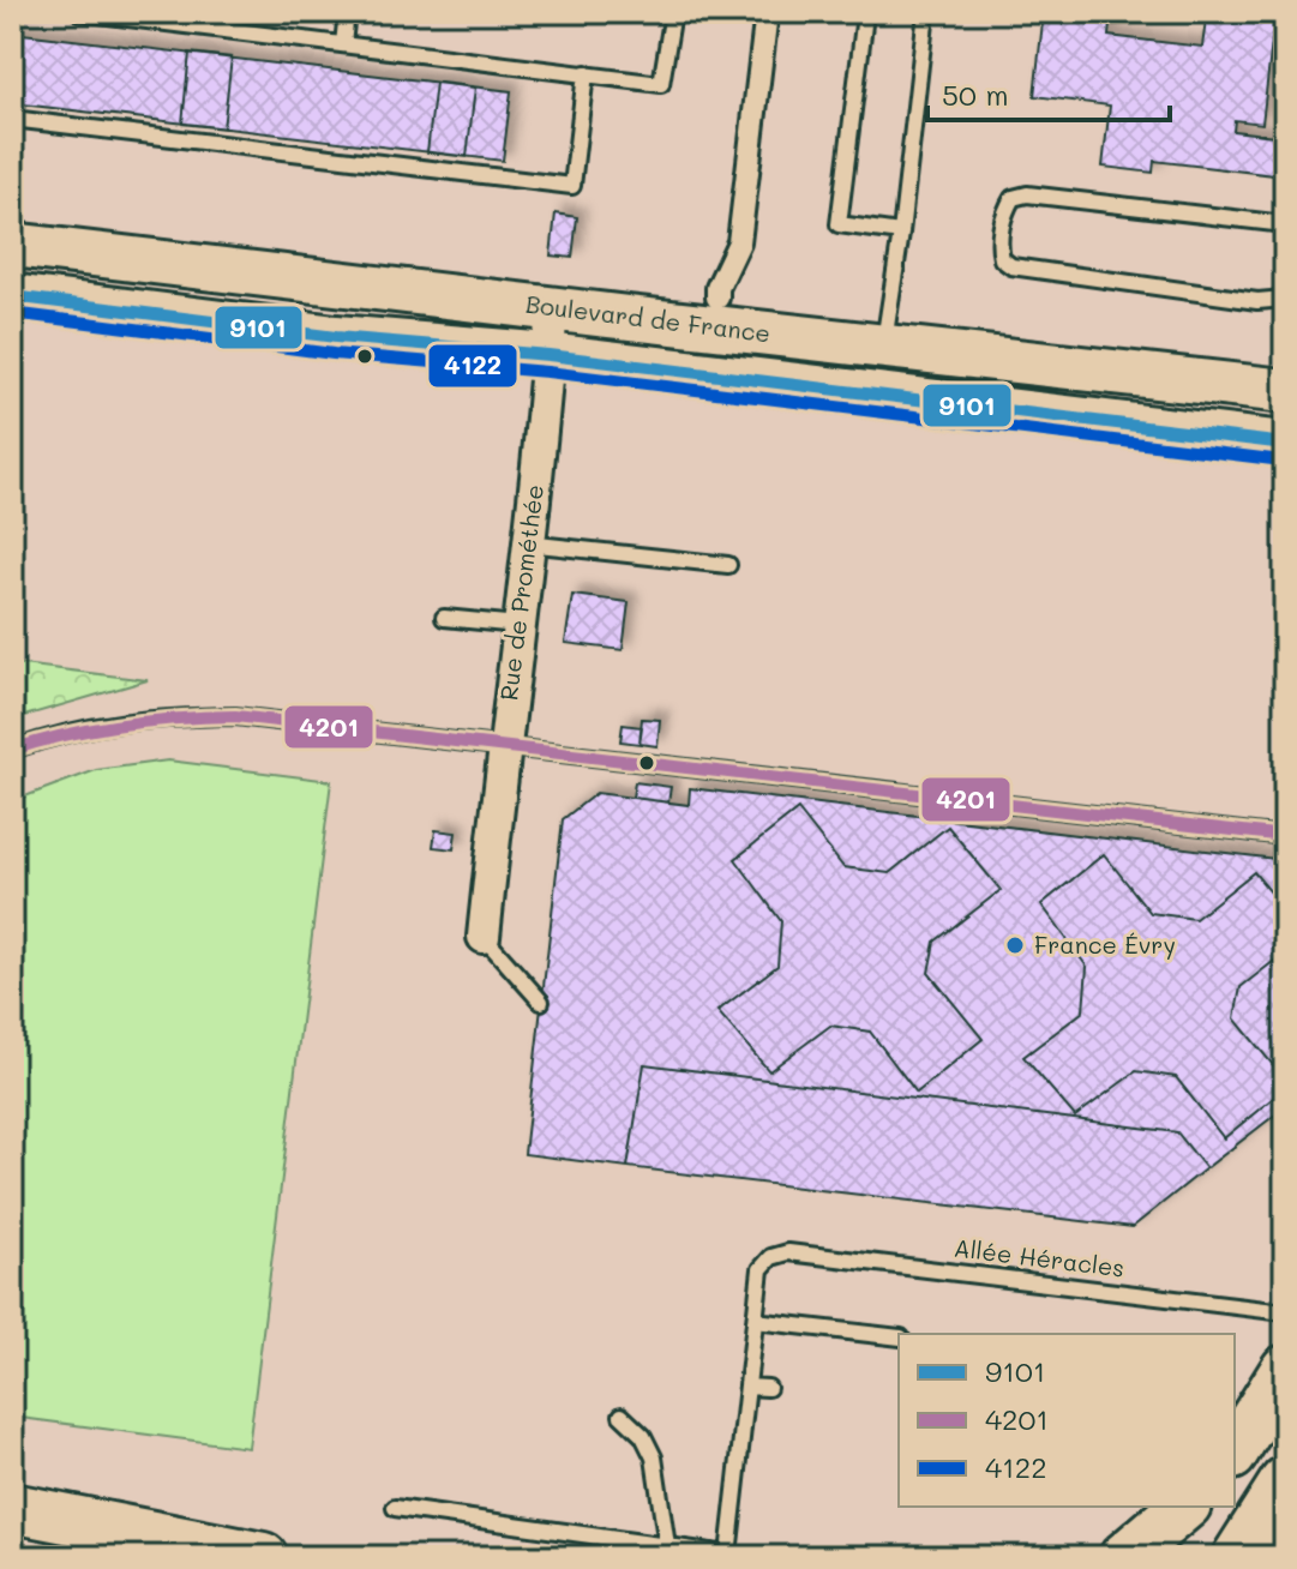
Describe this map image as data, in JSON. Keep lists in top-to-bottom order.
{
  "streets": {
    "main road": ["Boulevard de France"],
    "street": ["Rue de Prométhée"],
    "lane": ["Allée Héracles"]
  },
  "crossings": [
    ["Boulevard de France", "Rue de Prométhée"]
  ],
  "places": ["France Évry"],
  "lines": ["transit line 9101", "transit line 4122", "transit line 4201"],
  "legend": ["9101", "4201", "4122"],
  "scale_bar": "50 m"
}
